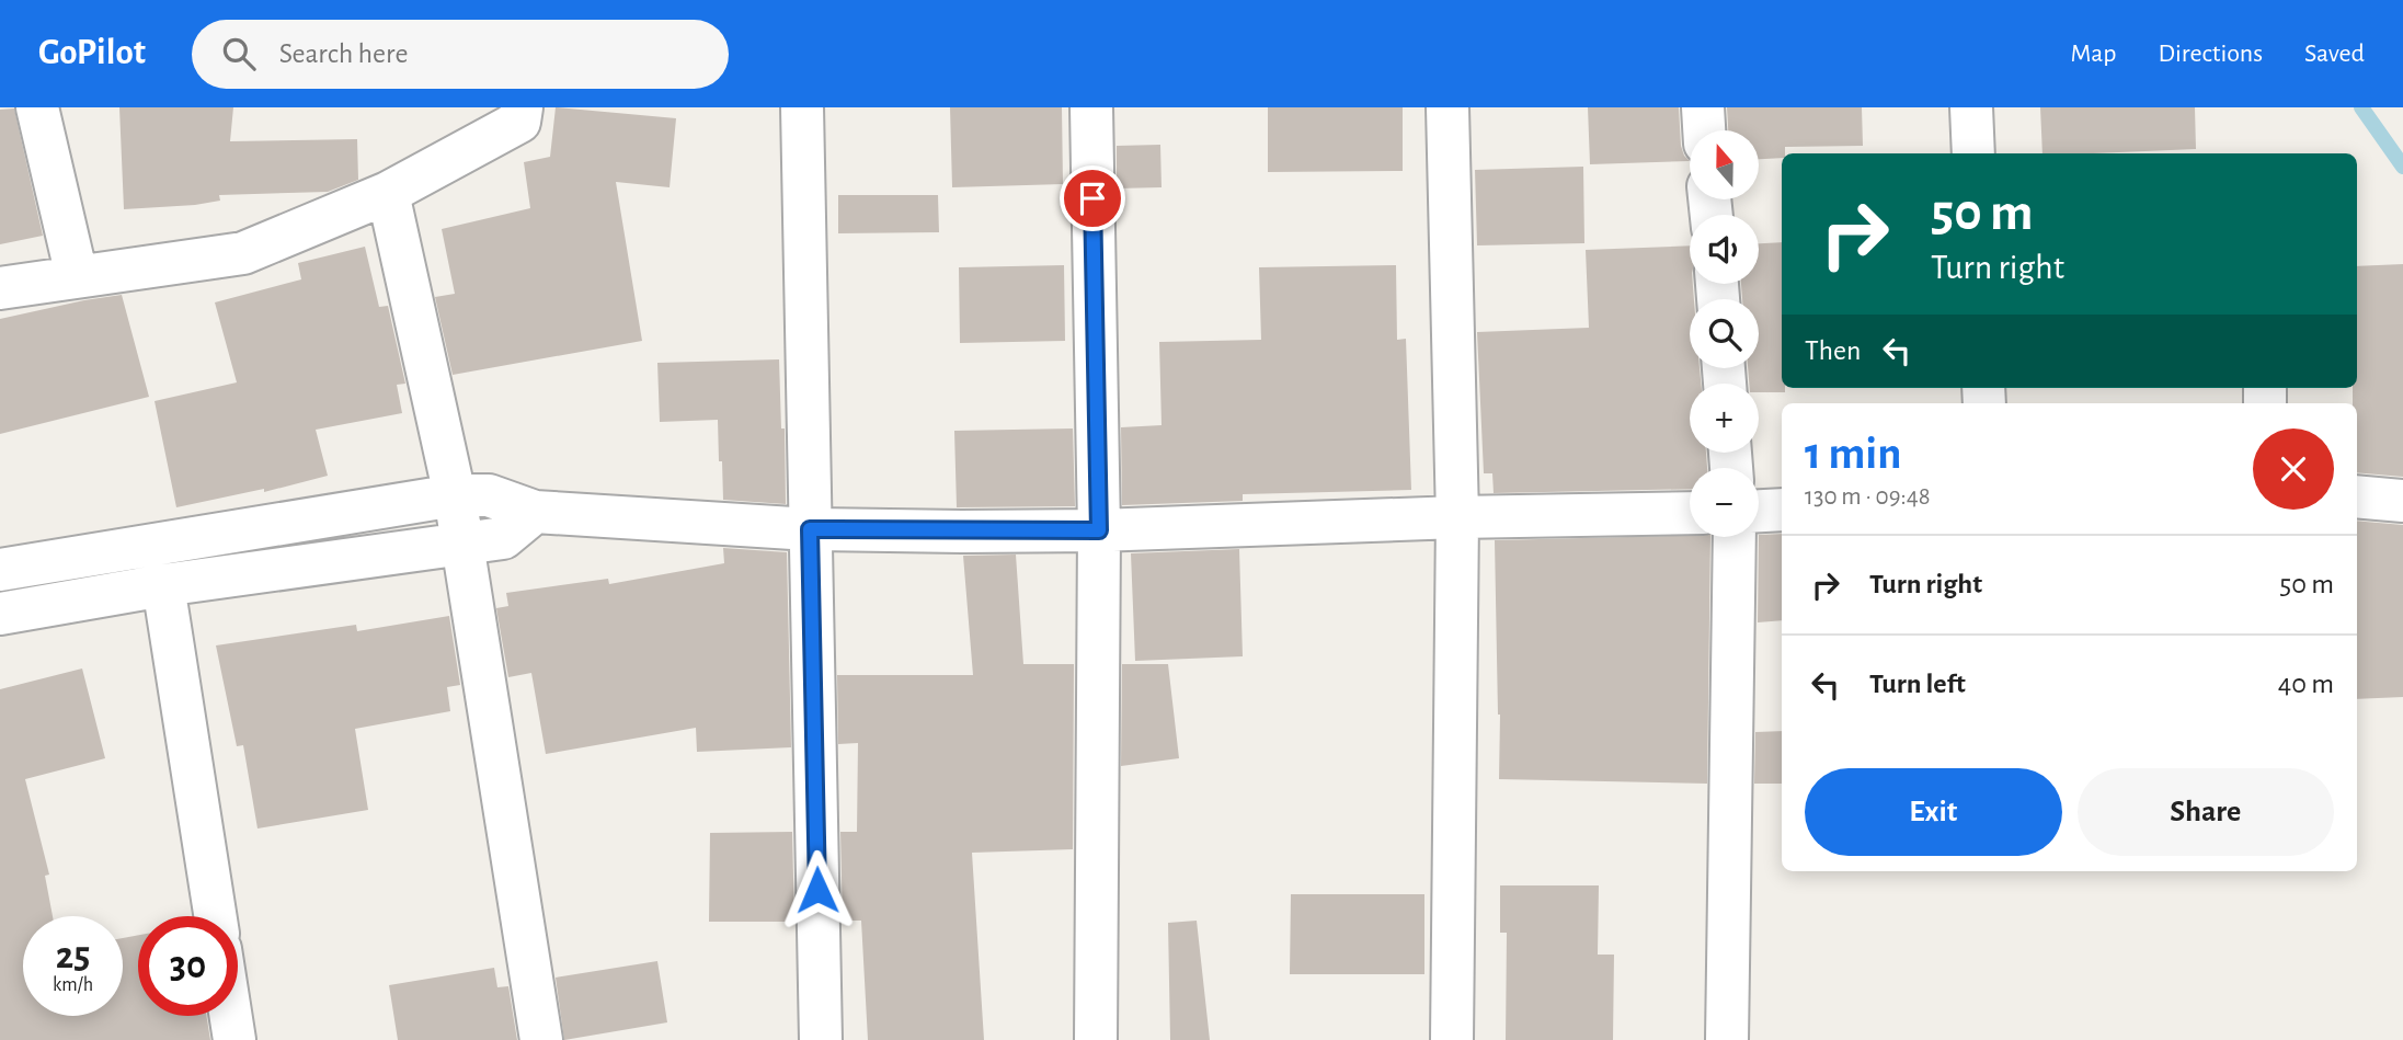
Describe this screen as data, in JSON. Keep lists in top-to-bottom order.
{
  "north": "top",
  "page": {
    "header": "GoPilot",
    "search": "Search here",
    "nav": ["Map", "Directions", "Saved"],
    "map_buttons": ["+", "−"],
    "turn": ["50 m", "Turn right"],
    "then": "Then",
    "heading": ["1 min", "130 m · 09:48"],
    "list": [
      {
        "name": "Turn right",
        "value": "50 m"
      },
      {
        "name": "Turn left",
        "value": "40 m"
      }
    ],
    "buttons": ["Exit", "Share"],
    "speed": "25 km/h",
    "limit": "30"
  }
}
